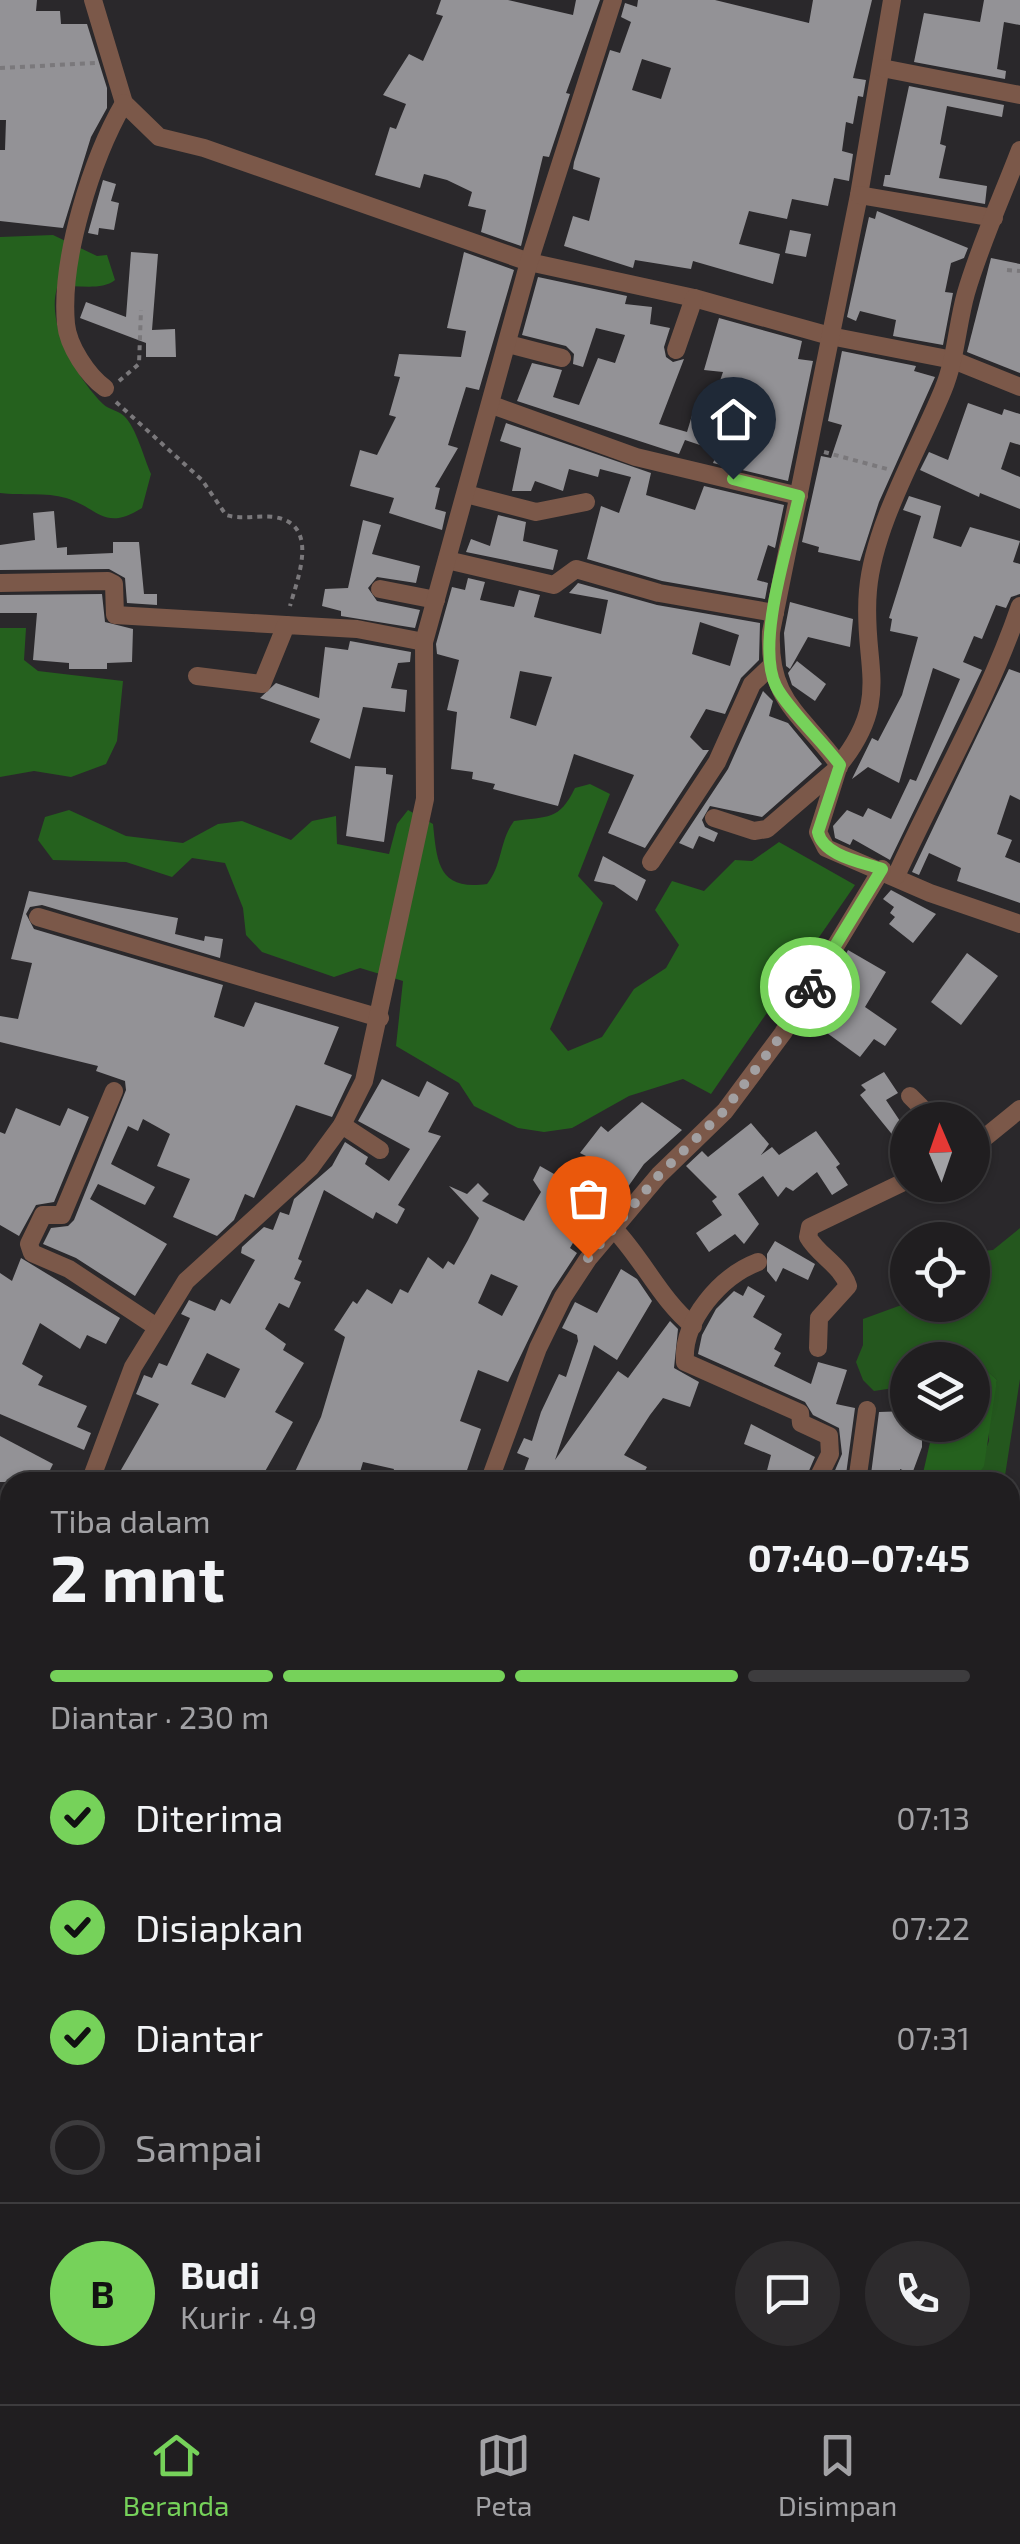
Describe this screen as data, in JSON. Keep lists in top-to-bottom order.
{
  "north": "top",
  "page": {
    "heading": ["2 mnt", "Tiba dalam", "07:40–07:45"],
    "panel": ["Budi", "Kurir · 4.9"],
    "bar": "Diantar · 230 m",
    "list": [
      ["Diterima", "07:13"],
      ["Disiapkan", "07:22"],
      ["Diantar", "07:31"],
      "Sampai"
    ],
    "round": "B",
    "tabs": ["Beranda", "Peta", "Disimpan"]
  }
}
